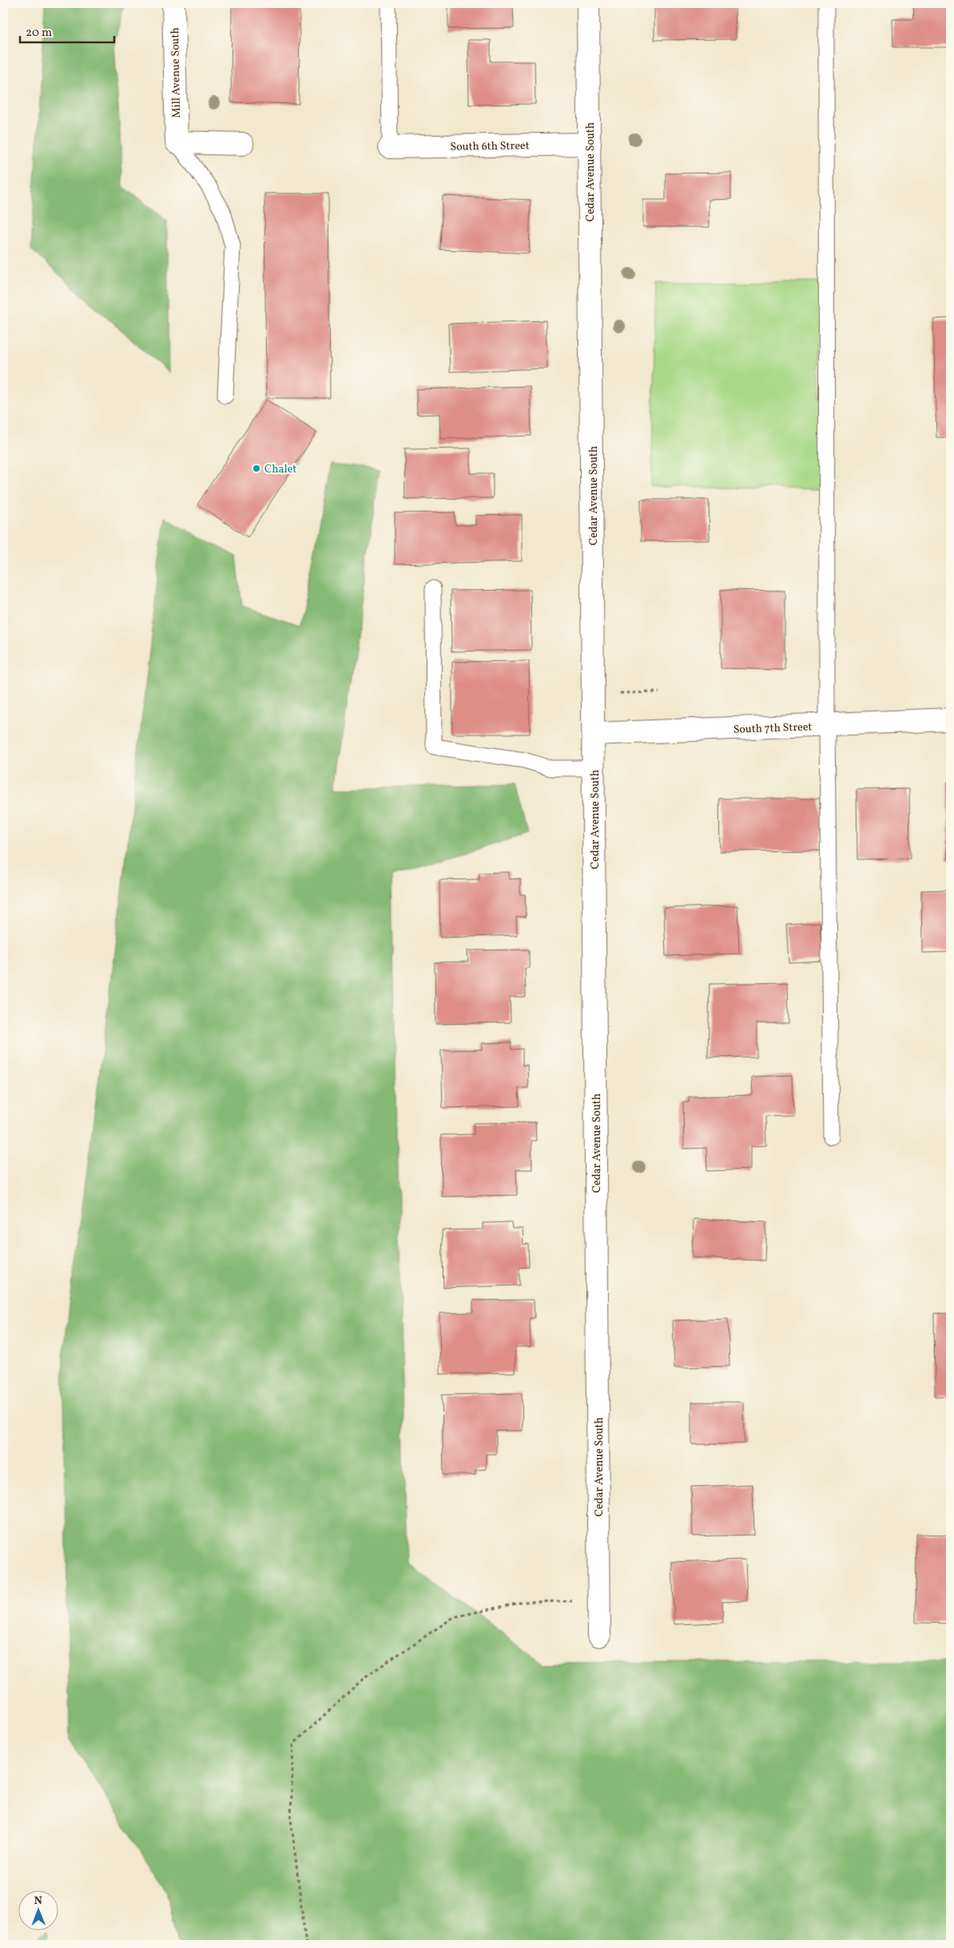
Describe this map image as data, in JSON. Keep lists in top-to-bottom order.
{
  "streets": {
    "street": [
      "Mill Avenue South",
      "South 6th Street",
      "Cedar Avenue South",
      "South 7th Street"
    ]
  },
  "crossings": [
    ["South 6th Street", "Cedar Avenue South"],
    ["Cedar Avenue South", "South 7th Street"]
  ],
  "places": ["Chalet"],
  "scale_bar": "20 m",
  "north": "top"
}
